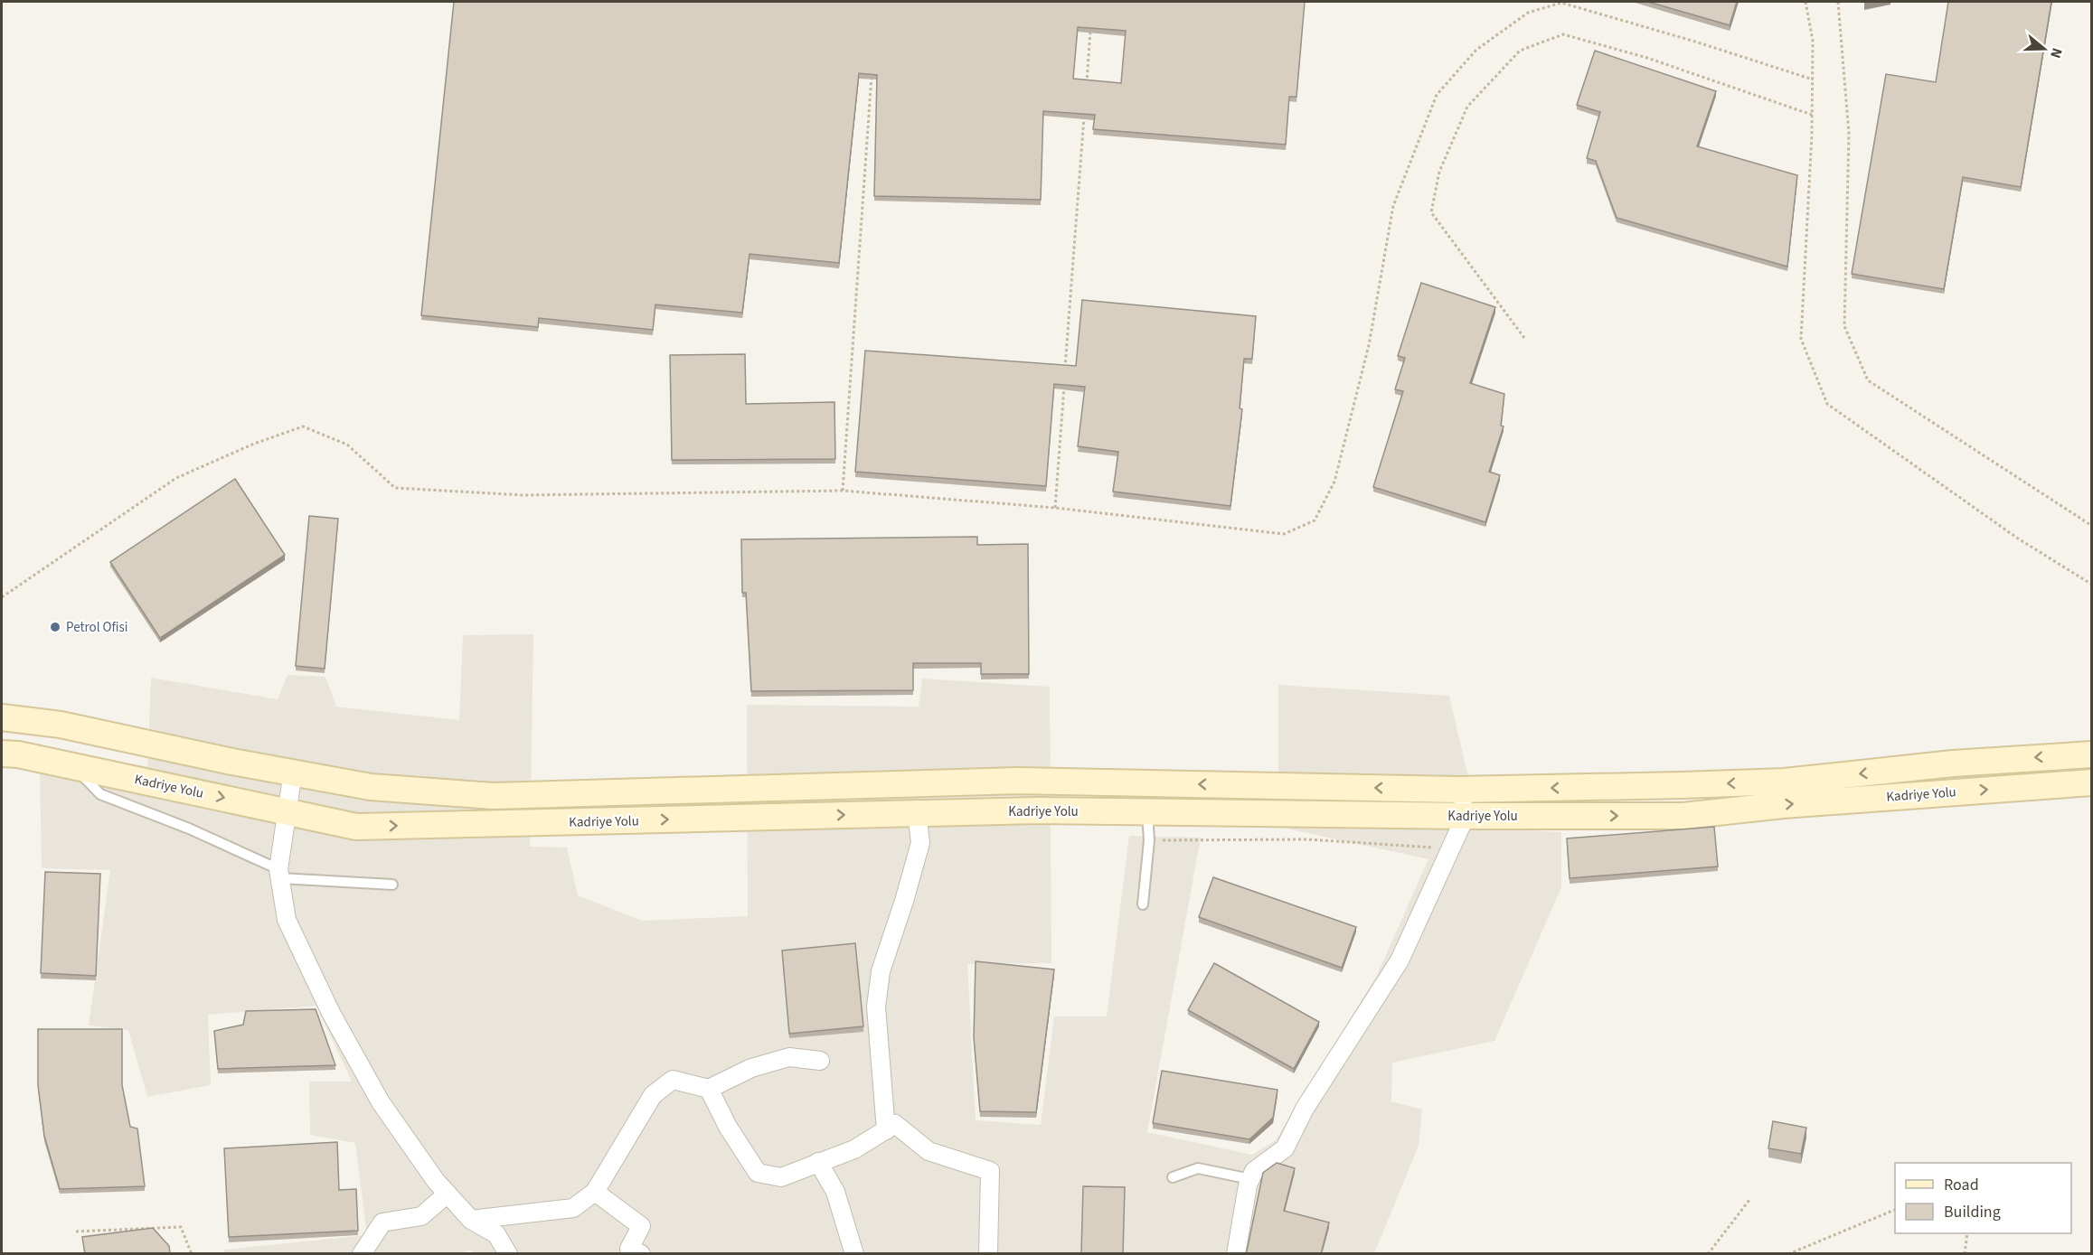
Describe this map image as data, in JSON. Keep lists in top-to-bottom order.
{
  "streets": {
    "main road": ["Kadriye Yolu"]
  },
  "places": ["Petrol Ofisi"],
  "legend": ["Road", "Building"],
  "north": "right"
}
